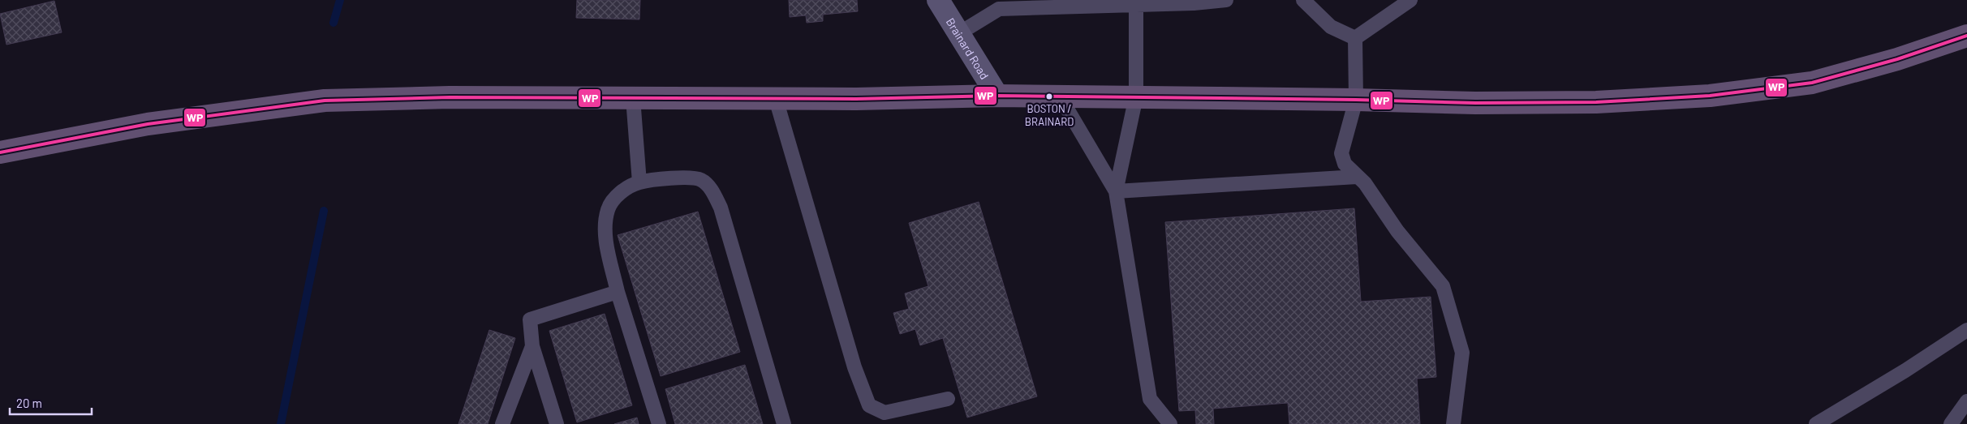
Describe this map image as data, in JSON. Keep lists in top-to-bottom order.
{
  "streets": {
    "street": ["Brainard Road"]
  },
  "places": ["BOSTON / BRAINARD"],
  "lines": ["transit line WP"],
  "scale_bar": "20 m"
}
